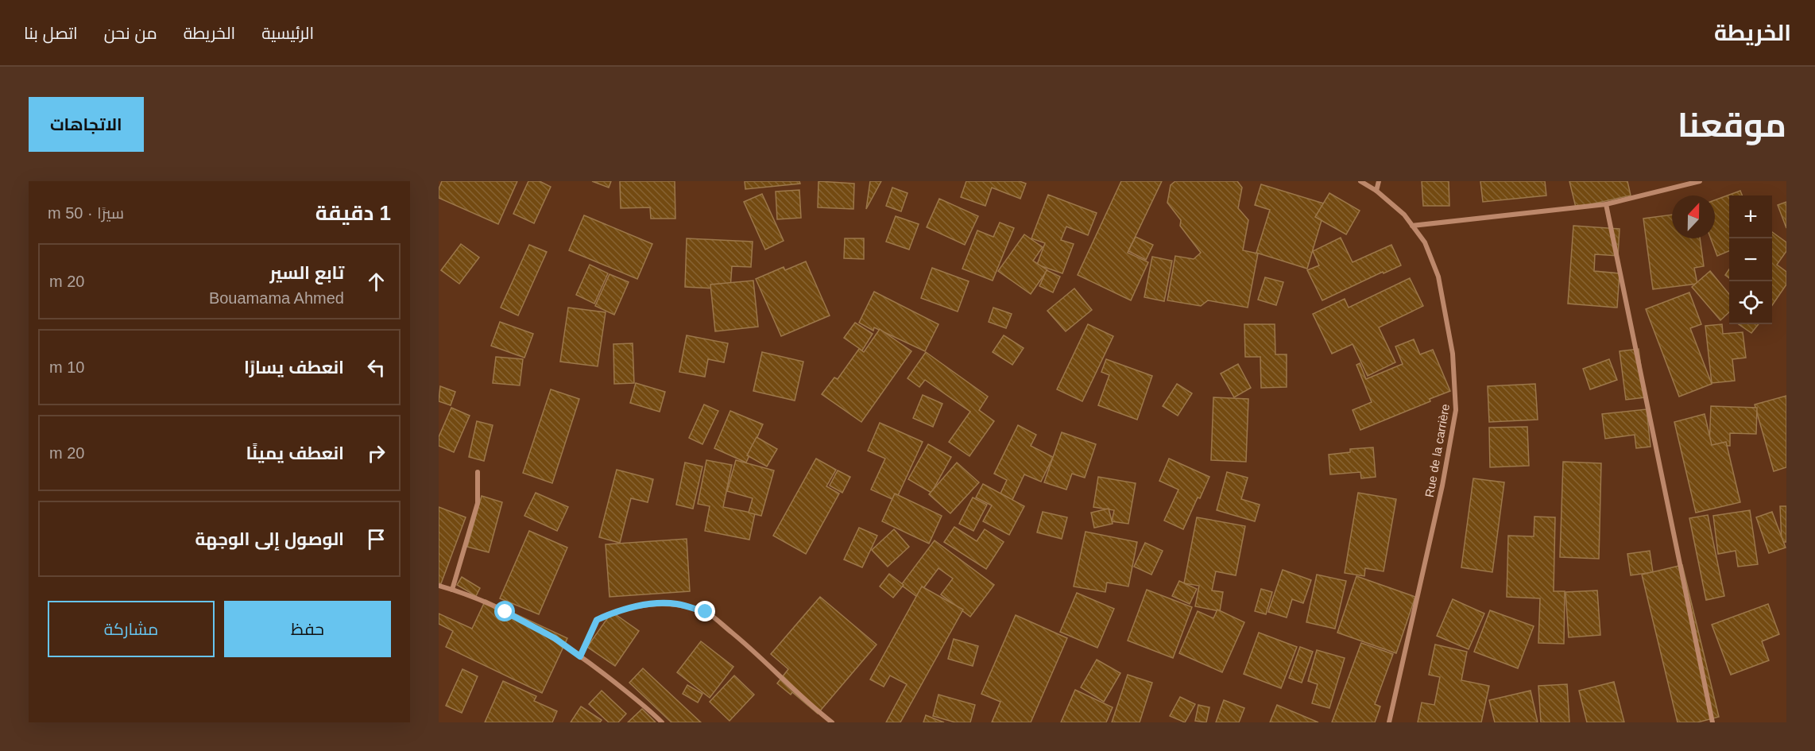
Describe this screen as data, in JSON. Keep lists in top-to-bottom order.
{
  "streets": {
    "street": ["Rue de la carrière"]
  },
  "north": "top",
  "page": {
    "header": "الخريطة",
    "nav": [
      "الرئيسية",
      "الخريطة",
      "من نحن",
      "اتصل بنا"
    ],
    "title": "موقعنا",
    "buttons": [
      "الاتجاهات",
      ["حفظ", "مشاركة"]
    ],
    "heading": ["1 دقيقة", "سيرًا · 50 m"],
    "map_buttons": ["+", "−"],
    "list": [
      ["تابع السير", "Bouamama Ahmed", "20 m"],
      ["انعطف يسارًا", "10 m"],
      ["انعطف يمينًا", "20 m"],
      "الوصول إلى الوجهة"
    ]
  }
}
